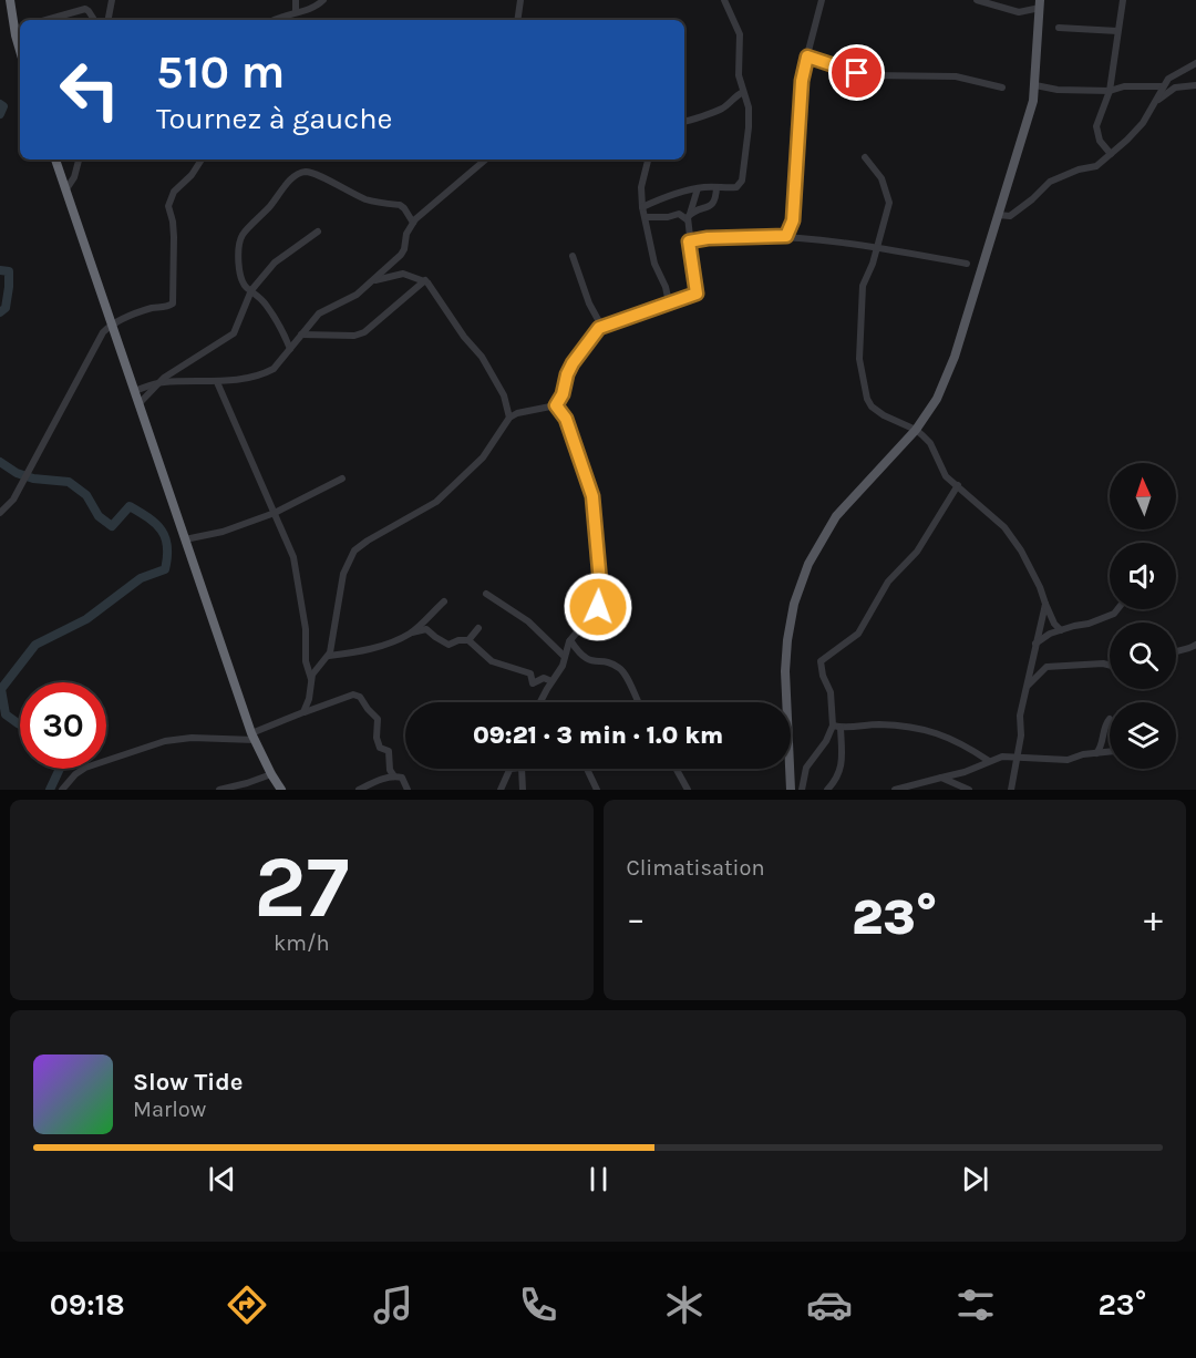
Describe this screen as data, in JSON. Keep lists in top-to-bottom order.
{
  "north": "top",
  "page": {
    "turn": ["510 m", "Tournez à gauche"],
    "limit": "30",
    "trip": "09:21 · 3 min · 1.0 km",
    "tile": [
      ["27", "km/h"],
      "Climatisation"
    ],
    "heat": ["−", "23°", "+"],
    "song": ["Slow Tide", "Marlow"],
    "tabs": ["09:18", "23°"]
  }
}
